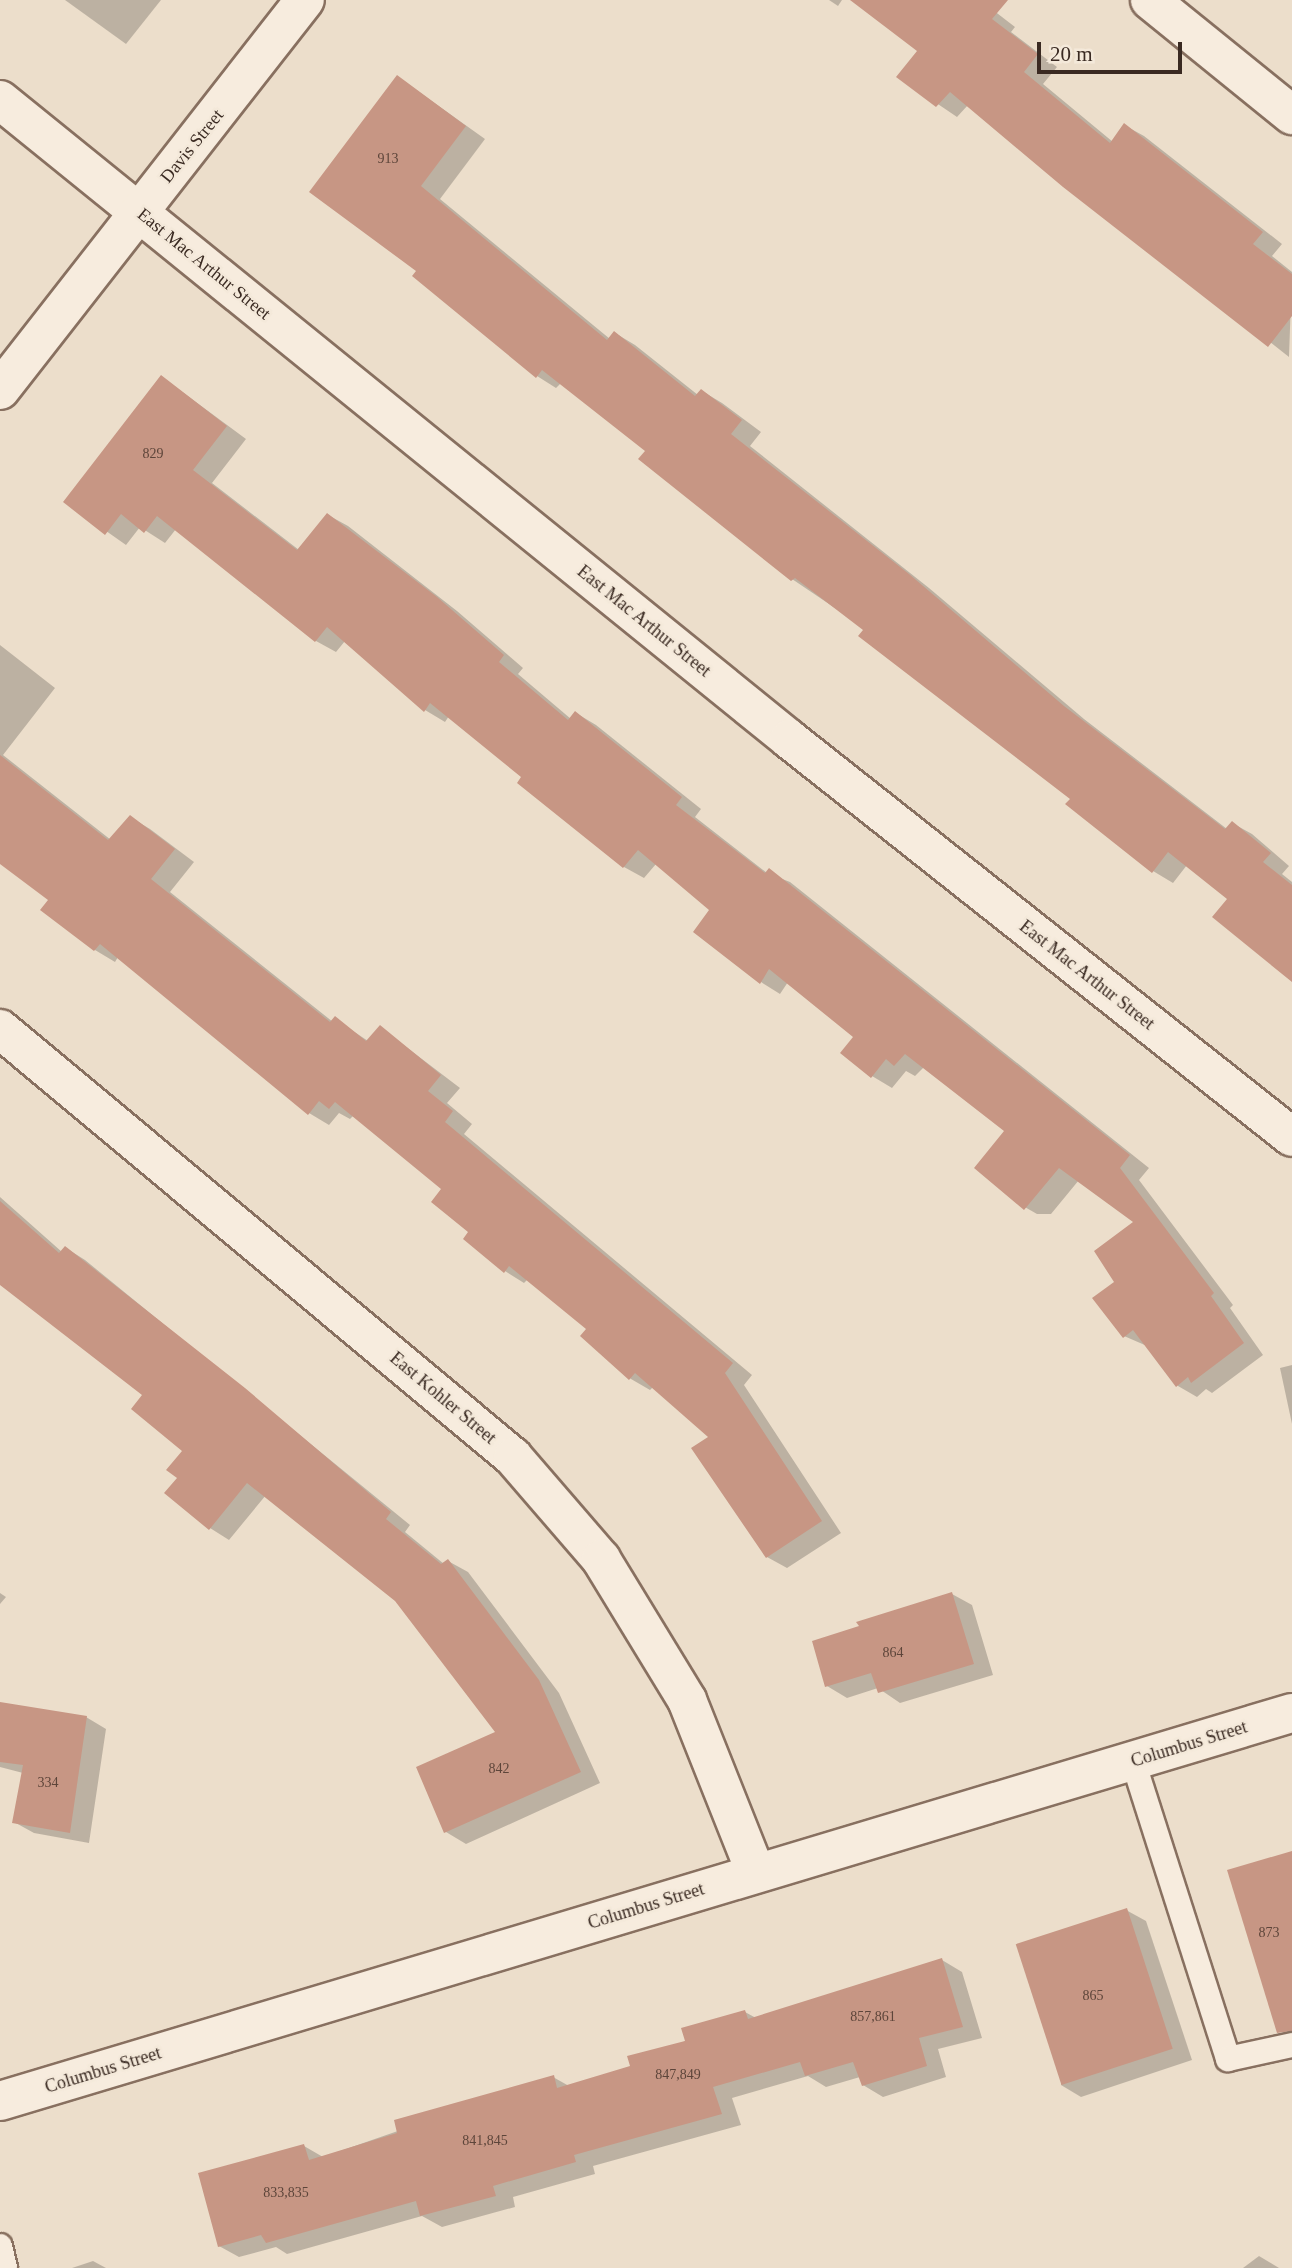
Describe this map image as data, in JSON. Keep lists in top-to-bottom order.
{
  "streets": {
    "street": [
      "Davis Street",
      "East Mac Arthur Street",
      "East Kohler Street",
      "Columbus Street"
    ]
  },
  "crossings": [
    ["Davis Street", "East Mac Arthur Street"],
    ["East Kohler Street", "Columbus Street"]
  ],
  "house_numbers": [
    "913",
    "829",
    "864",
    "842",
    "334",
    "873",
    "865",
    "857,861",
    "847,849",
    "841,845",
    "833,835"
  ],
  "scale_bar": "20 m"
}
